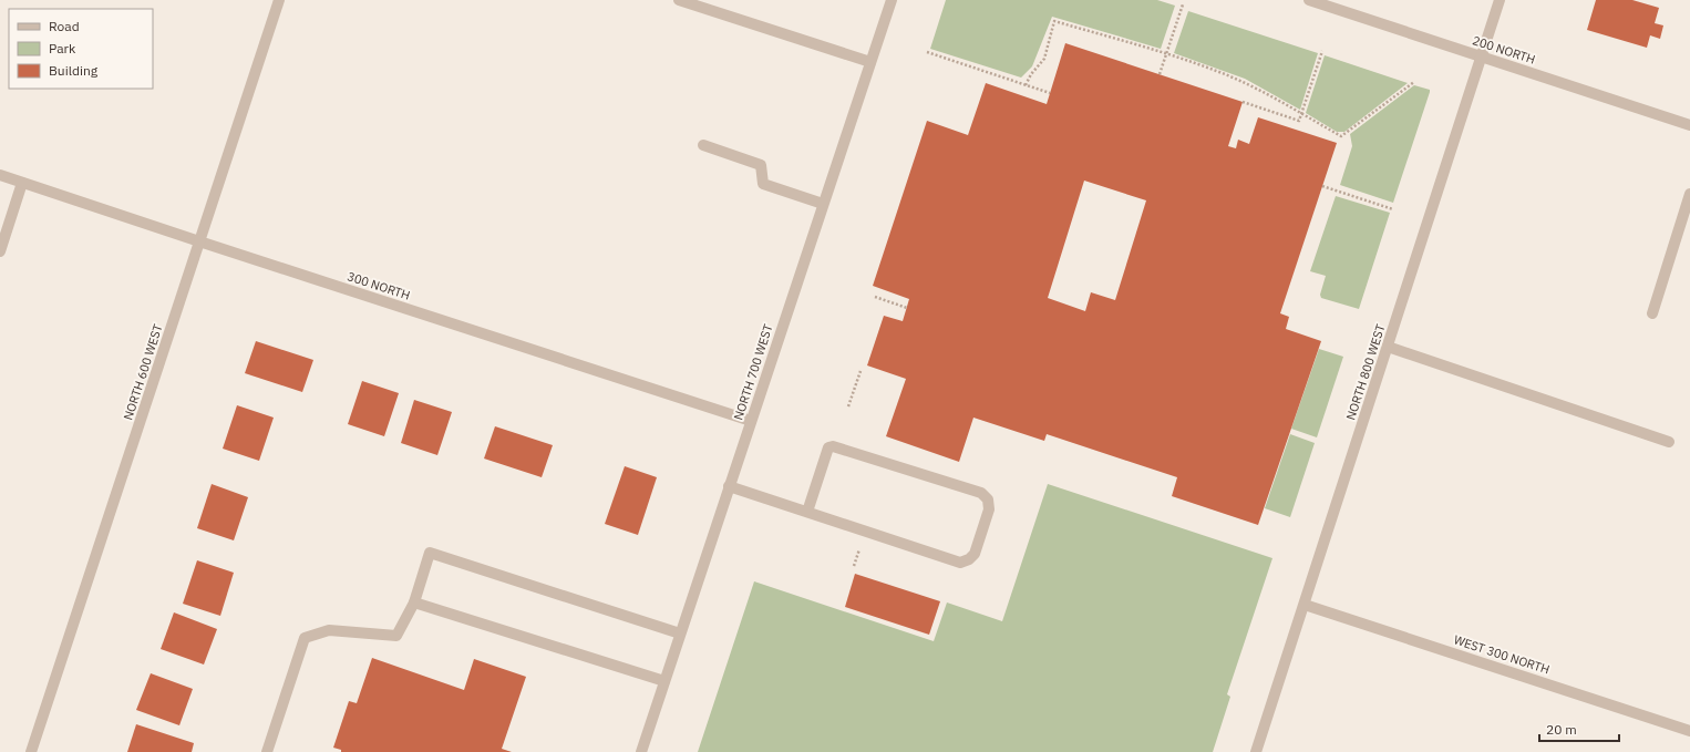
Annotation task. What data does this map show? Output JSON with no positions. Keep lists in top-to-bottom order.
{
  "streets": {
    "street": [
      "200 NORTH",
      "300 NORTH",
      "NORTH 600 WEST",
      "NORTH 700 WEST",
      "NORTH 800 WEST",
      "WEST 300 NORTH"
    ]
  },
  "crossings": [
    ["200 NORTH", "NORTH 800 WEST"],
    ["300 NORTH", "NORTH 600 WEST"],
    ["300 NORTH", "NORTH 700 WEST"],
    ["NORTH 800 WEST", "WEST 300 NORTH"]
  ],
  "legend": ["Road", "Park", "Building"],
  "scale_bar": "20 m"
}
